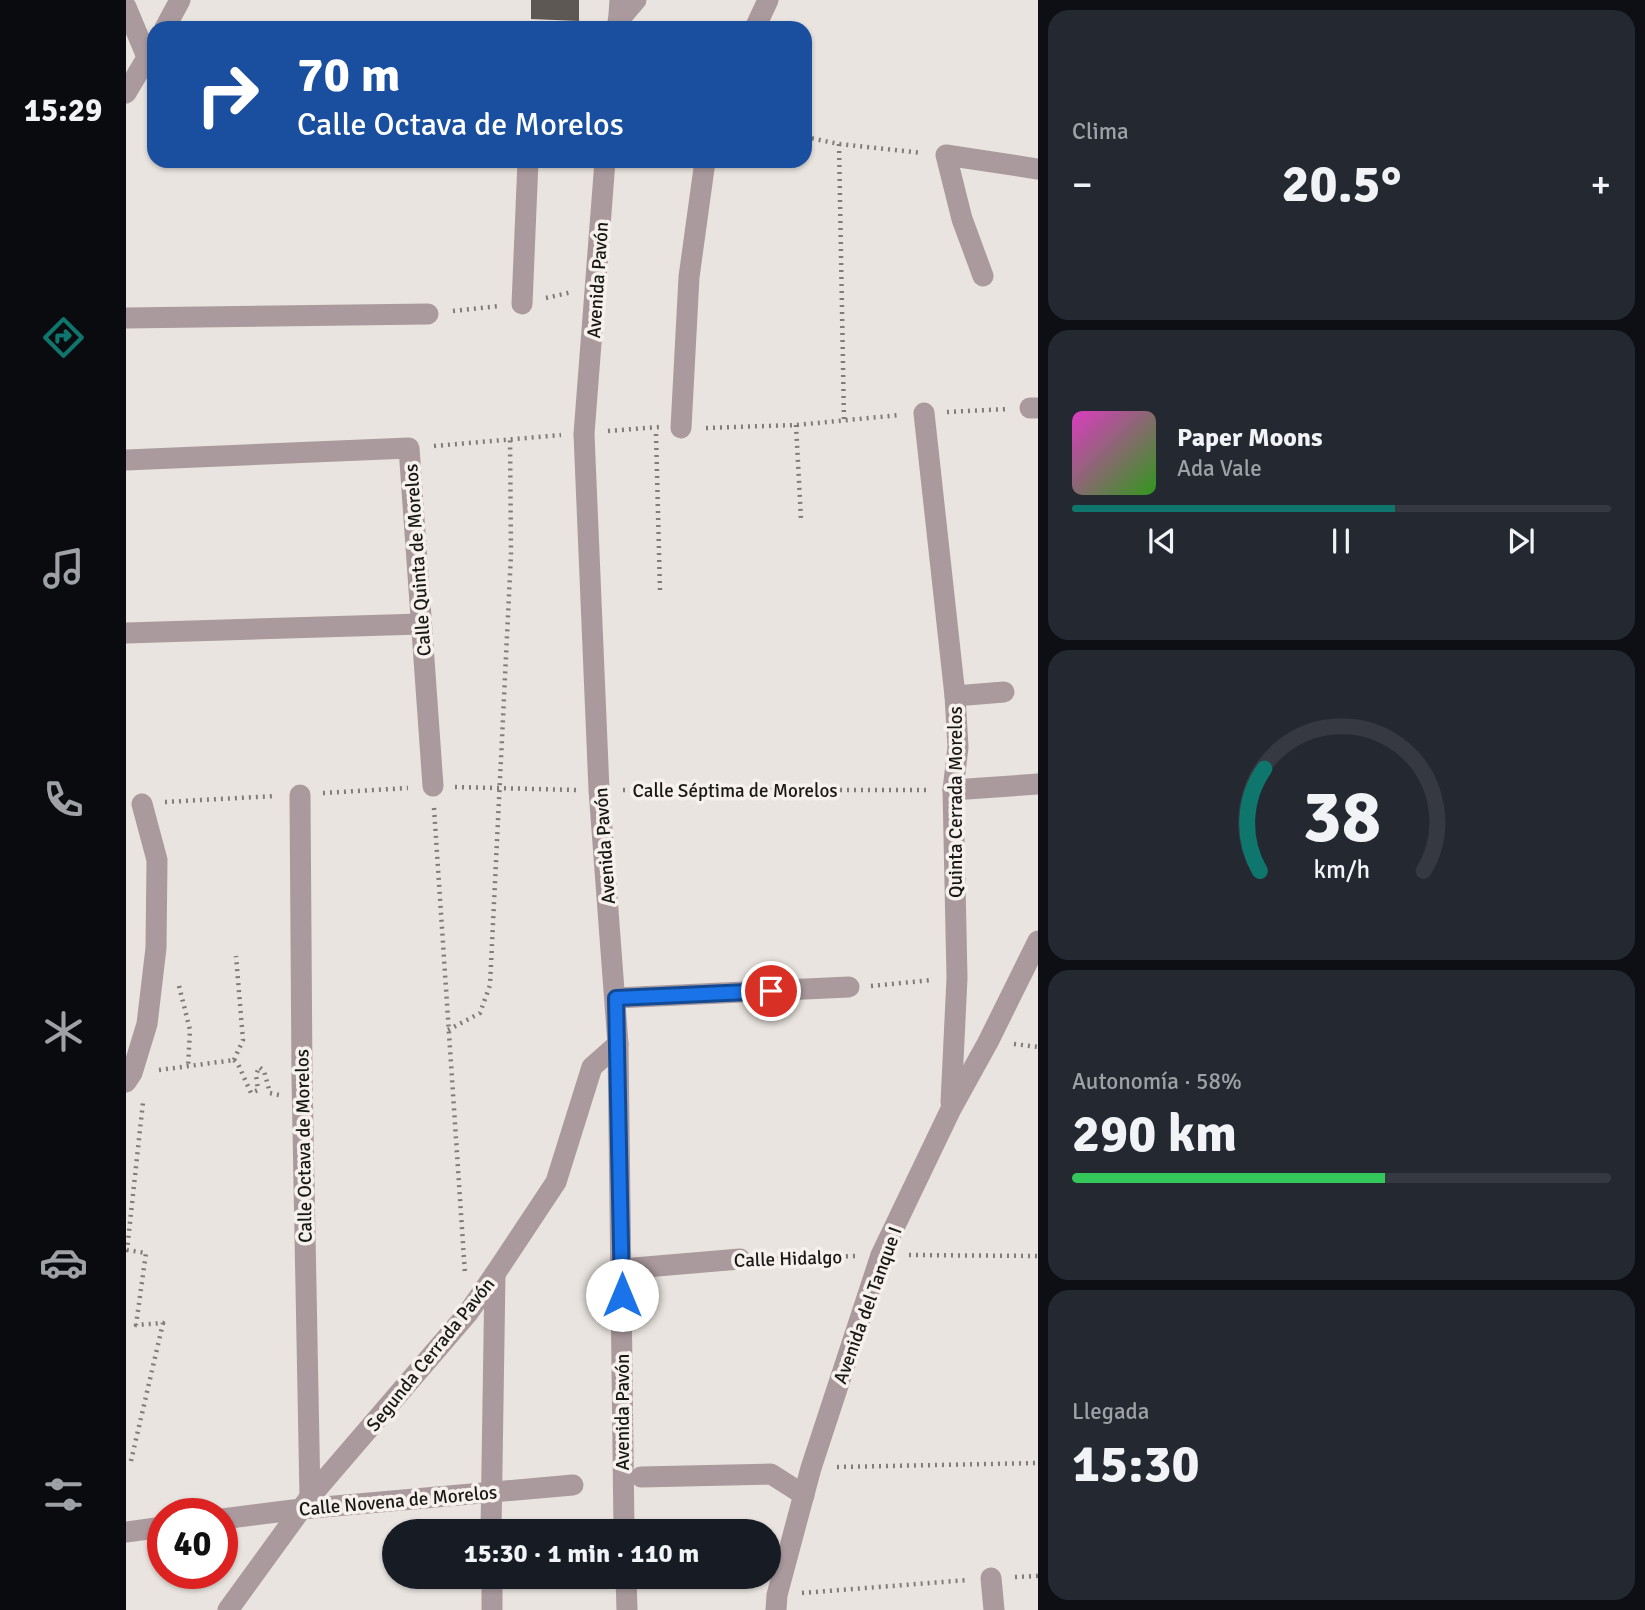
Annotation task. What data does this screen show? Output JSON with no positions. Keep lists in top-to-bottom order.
{
  "streets": {
    "street": [
      "Avenida Pavón",
      "Calle Quinta de Morelos",
      "Quinta Cerrada Morelos",
      "Calle Octava de Morelos",
      "Calle Hidalgo",
      "Avenida del Tanque I",
      "Segunda Cerrada Pavón",
      "Calle Novena de Morelos"
    ],
    "path": ["Calle Séptima de Morelos"]
  },
  "crossings": [
    ["Avenida Pavón", "Calle Séptima de Morelos"],
    ["Avenida Pavón", "Calle Hidalgo"],
    ["Avenida Pavón", "Segunda Cerrada Pavón"],
    ["Calle Quinta de Morelos", "Calle Séptima de Morelos"],
    ["Calle Séptima de Morelos", "Quinta Cerrada Morelos"],
    ["Quinta Cerrada Morelos", "Avenida del Tanque I"],
    ["Calle Octava de Morelos", "Segunda Cerrada Pavón"],
    ["Calle Octava de Morelos", "Calle Novena de Morelos"],
    ["Calle Hidalgo", "Avenida del Tanque I"],
    ["Segunda Cerrada Pavón", "Calle Novena de Morelos"]
  ],
  "page": {
    "tabs": "15:29",
    "tile": [
      "Clima",
      ["Autonomía · 58%", "290 km"],
      ["Llegada", "15:30"]
    ],
    "turn": ["70 m", "Calle Octava de Morelos"],
    "heat": ["−", "20.5°", "+"],
    "song": ["Paper Moons", "Ada Vale"],
    "limit": "40",
    "trip": "15:30 · 1 min · 110 m",
    "gauge": ["38", "km/h"]
  }
}
